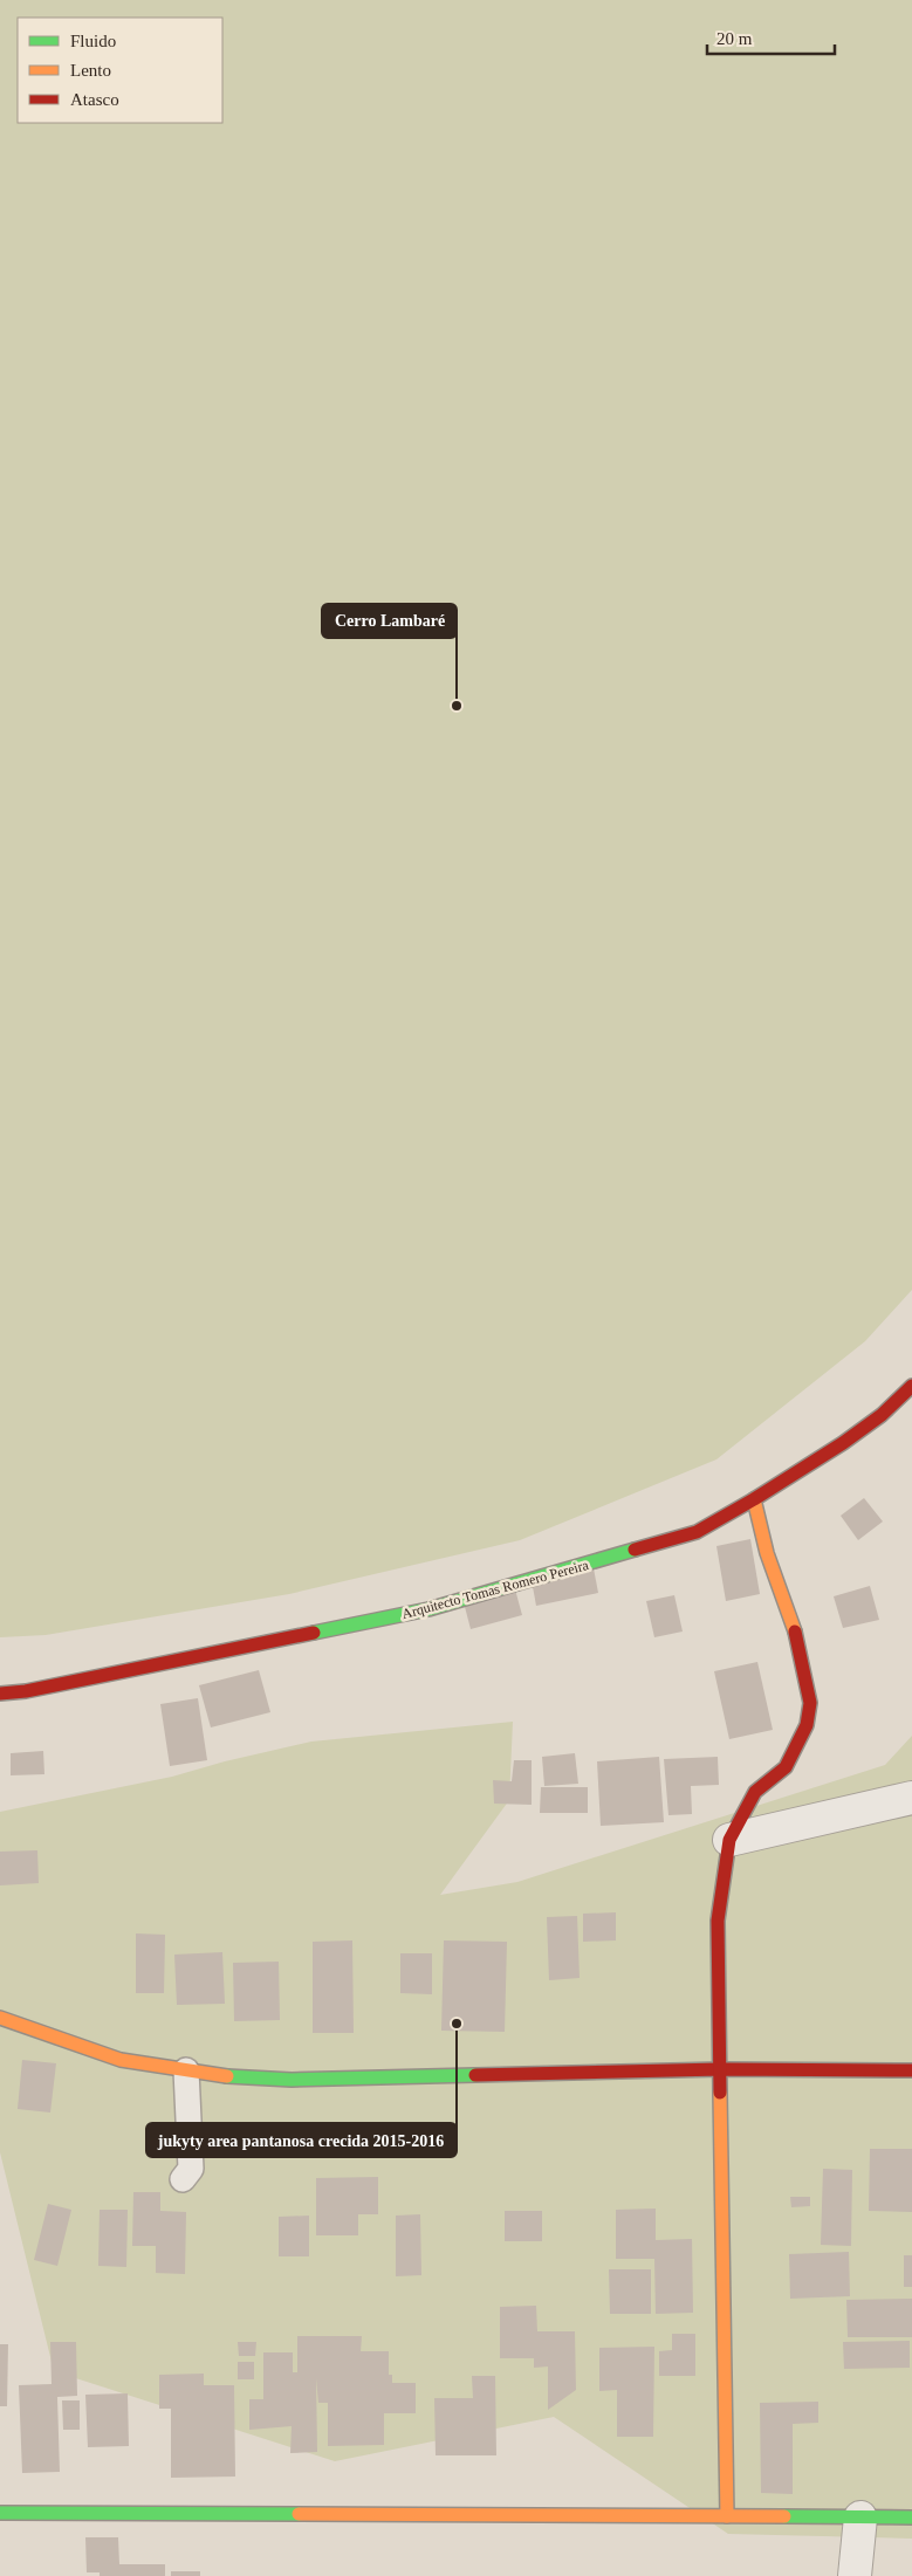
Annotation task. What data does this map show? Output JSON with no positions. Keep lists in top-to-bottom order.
{
  "streets": {
    "street": ["Arquitecto Tomas Romero Pereira"]
  },
  "places": ["Cerro Lambaré", "jukyty area pantanosa crecida 2015-2016"],
  "legend": ["Fluido", "Lento", "Atasco"],
  "scale_bar": "20 m"
}
